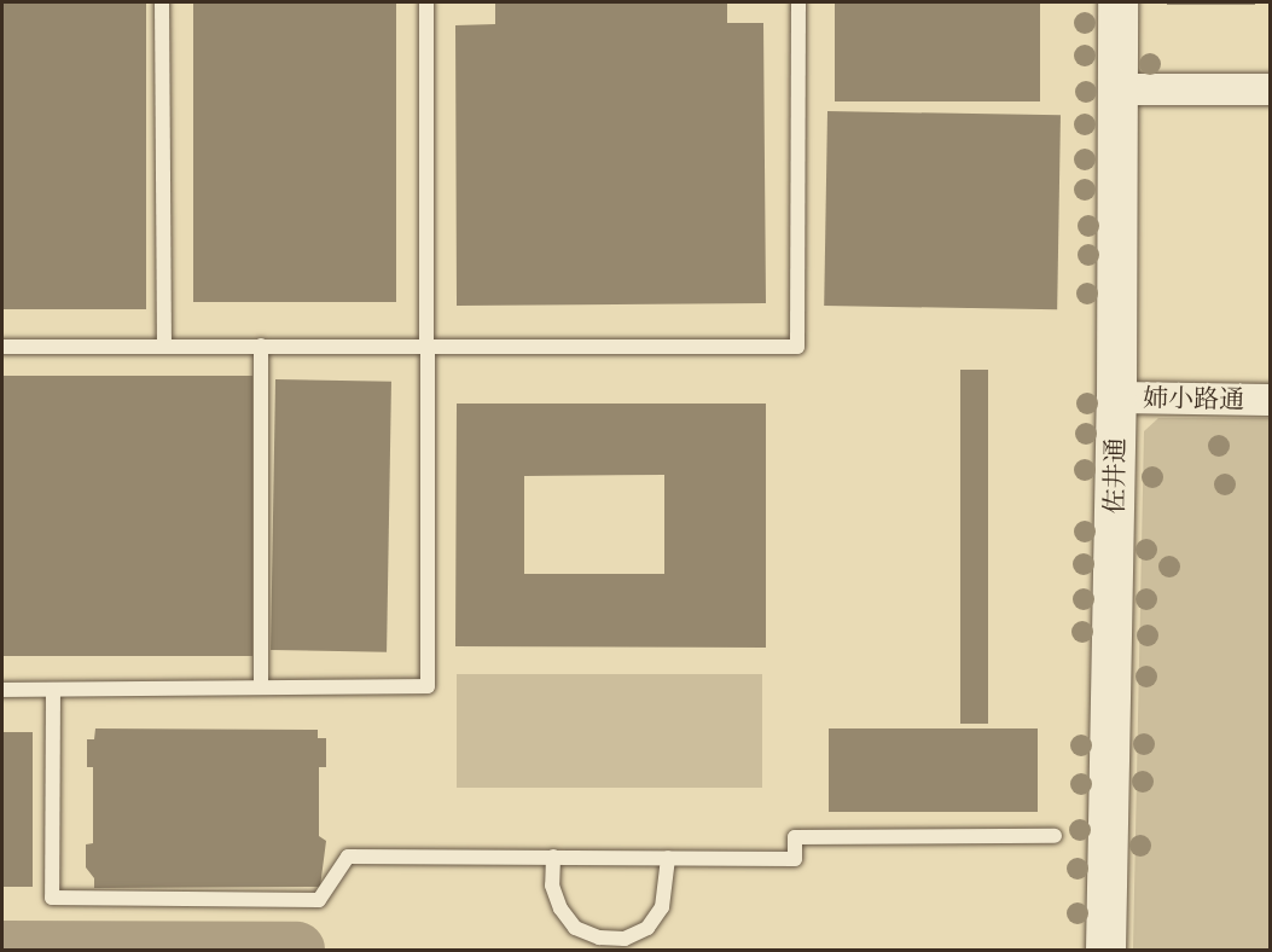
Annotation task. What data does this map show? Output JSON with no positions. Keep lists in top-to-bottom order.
{
  "streets": {
    "street": ["姉小路通", "佐井通"]
  },
  "crossings": [
    ["姉小路通", "佐井通"]
  ]
}
